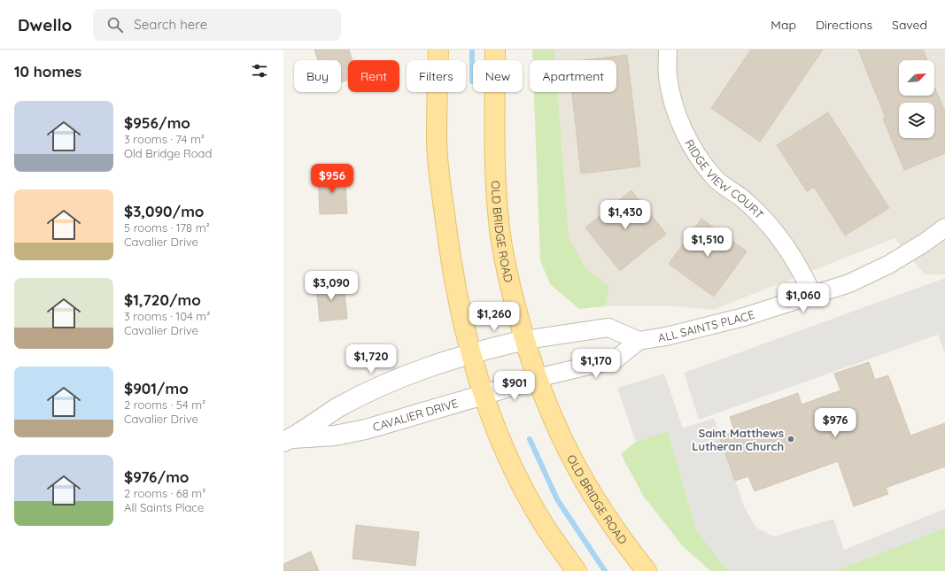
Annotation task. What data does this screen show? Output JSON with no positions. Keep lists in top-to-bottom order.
{
  "streets": {
    "main road": ["OLD BRIDGE ROAD"],
    "street": ["RIDGE VIEW COURT", "ALL SAINTS PLACE", "CAVALIER DRIVE"]
  },
  "crossings": [
    ["RIDGE VIEW COURT", "ALL SAINTS PLACE"],
    ["OLD BRIDGE ROAD", "ALL SAINTS PLACE"],
    ["OLD BRIDGE ROAD", "CAVALIER DRIVE"],
    ["ALL SAINTS PLACE", "CAVALIER DRIVE"]
  ],
  "places": ["Saint Matthews Lutheran Church"],
  "north": "top right",
  "page": {
    "header": "Dwello",
    "search": "Search here",
    "nav": ["Map", "Directions", "Saved"],
    "heading": "10 homes",
    "chip": [
      "Buy",
      "Rent",
      "Filters",
      "New",
      "Apartment"
    ],
    "list": [
      {
        "name": "$956/mo",
        "note": "3 rooms · 74 m² · Old Bridge Road"
      },
      {
        "name": "$3,090/mo",
        "note": "5 rooms · 178 m² · Cavalier Drive"
      },
      {
        "name": "$1,720/mo",
        "note": "3 rooms · 104 m² · Cavalier Drive"
      },
      {
        "name": "$901/mo",
        "note": "2 rooms · 54 m² · Cavalier Drive"
      },
      {
        "name": "$976/mo",
        "note": "2 rooms · 68 m² · All Saints Place"
      }
    ],
    "price": [
      "$956",
      "$1,430",
      "$1,510",
      "$3,090",
      "$1,060",
      "$1,260",
      "$1,720",
      "$1,170",
      "$901",
      "$976"
    ]
  }
}
